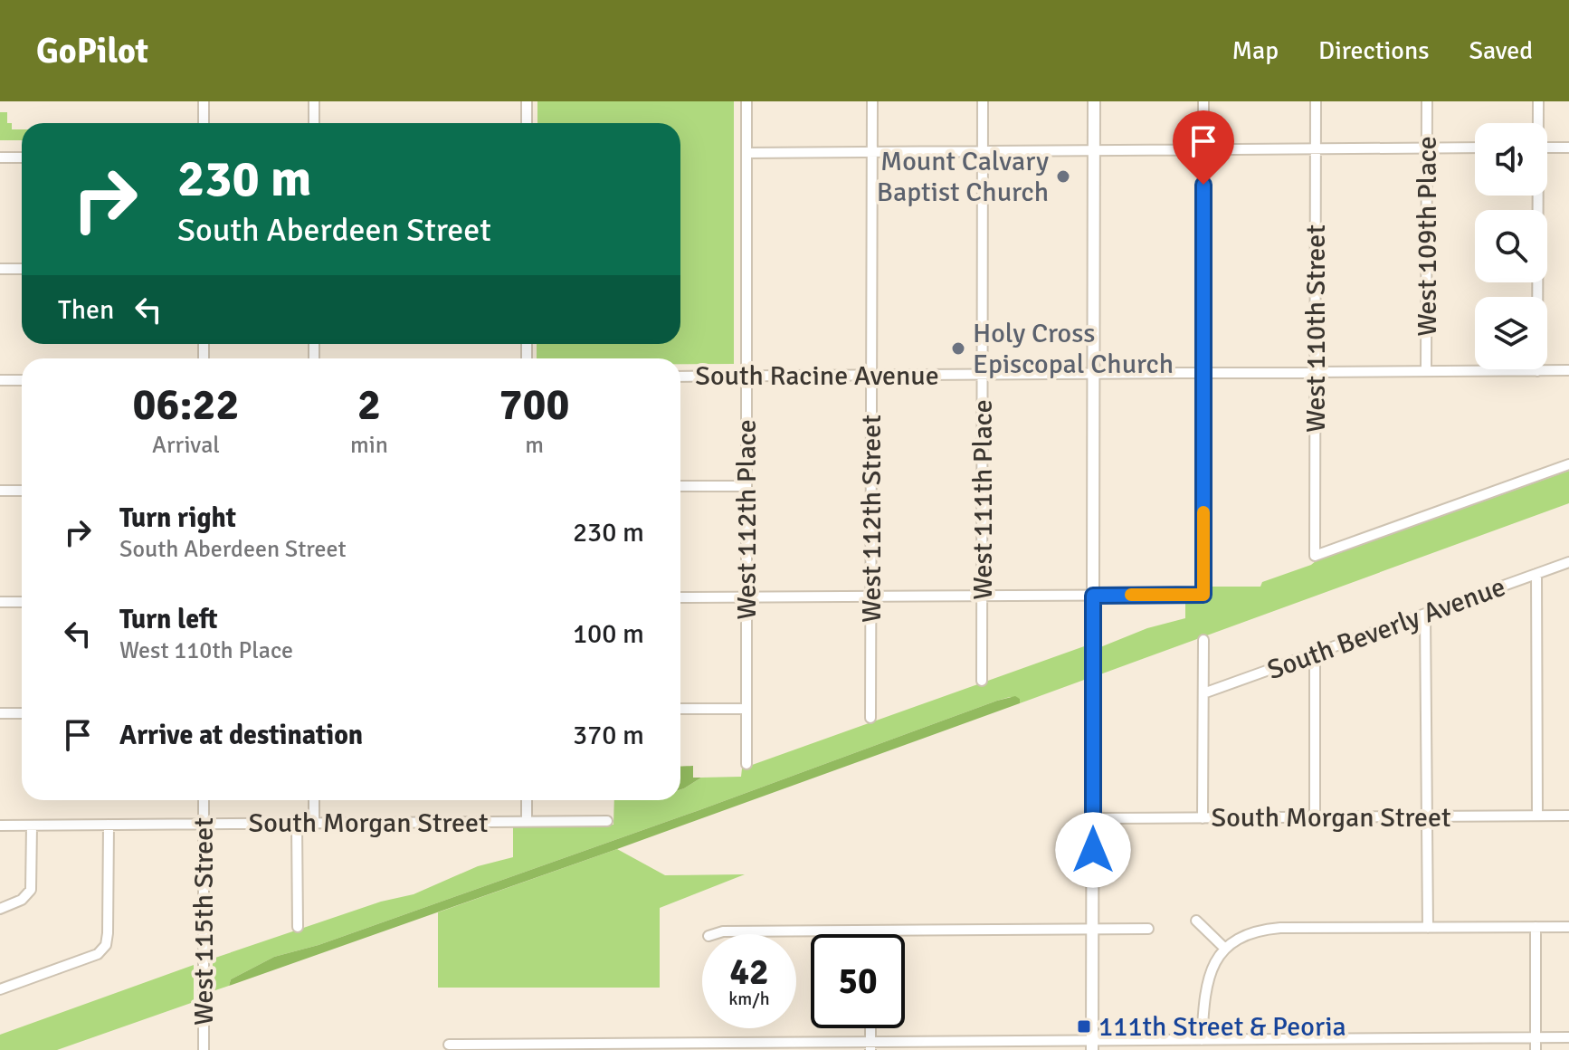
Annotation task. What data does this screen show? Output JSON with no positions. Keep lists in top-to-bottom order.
{
  "streets": {
    "street": [
      "West 109th Place",
      "West 110th Street",
      "South Racine Avenue",
      "West 111th Place",
      "West 112th Street",
      "West 112th Place",
      "South Beverly Avenue",
      "South Morgan Street",
      "West 115th Street"
    ]
  },
  "crossings": [
    ["West 109th Place", "South Racine Avenue"],
    ["West 110th Street", "South Racine Avenue"],
    ["South Racine Avenue", "West 111th Place"],
    ["South Racine Avenue", "West 112th Street"],
    ["South Racine Avenue", "West 112th Place"],
    ["South Morgan Street", "West 115th Street"]
  ],
  "places": {
    "other": ["Mount Calvary Baptist Church", "Holy Cross Episcopal Church"],
    "transit": ["111th Street & Peoria"]
  },
  "page": {
    "header": "GoPilot",
    "nav": ["Map", "Directions", "Saved"],
    "turn": ["230 m", "South Aberdeen Street"],
    "then": "Then",
    "eta": [
      "06:22",
      "Arrival",
      "2",
      "min",
      "700",
      "m"
    ],
    "list": [
      {
        "name": "Turn right",
        "note": "South Aberdeen Street",
        "value": "230 m"
      },
      {
        "name": "Turn left",
        "note": "West 110th Place",
        "value": "100 m"
      },
      {
        "name": "Arrive at destination",
        "value": "370 m"
      }
    ],
    "speed": "42 km/h",
    "limit": "50"
  }
}
